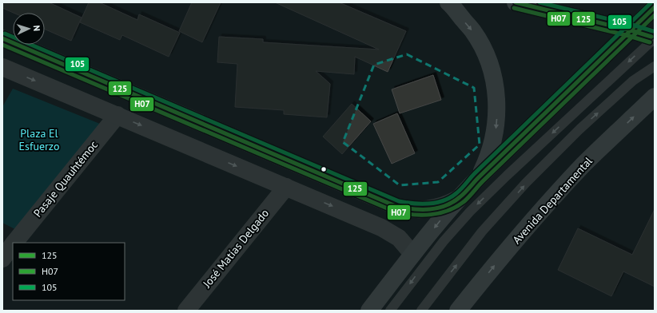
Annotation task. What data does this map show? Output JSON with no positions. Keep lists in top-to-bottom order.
{
  "streets": {
    "main road": ["Avenida Departamental"],
    "street": ["Pasaje Quauhtémoc", "José Matías Delgado"]
  },
  "parks": ["Plaza El Esfuerzo"],
  "lines": ["transit line 125", "transit line 105", "transit line H07"],
  "legend": ["125", "H07", "105"],
  "north": "right"
}
